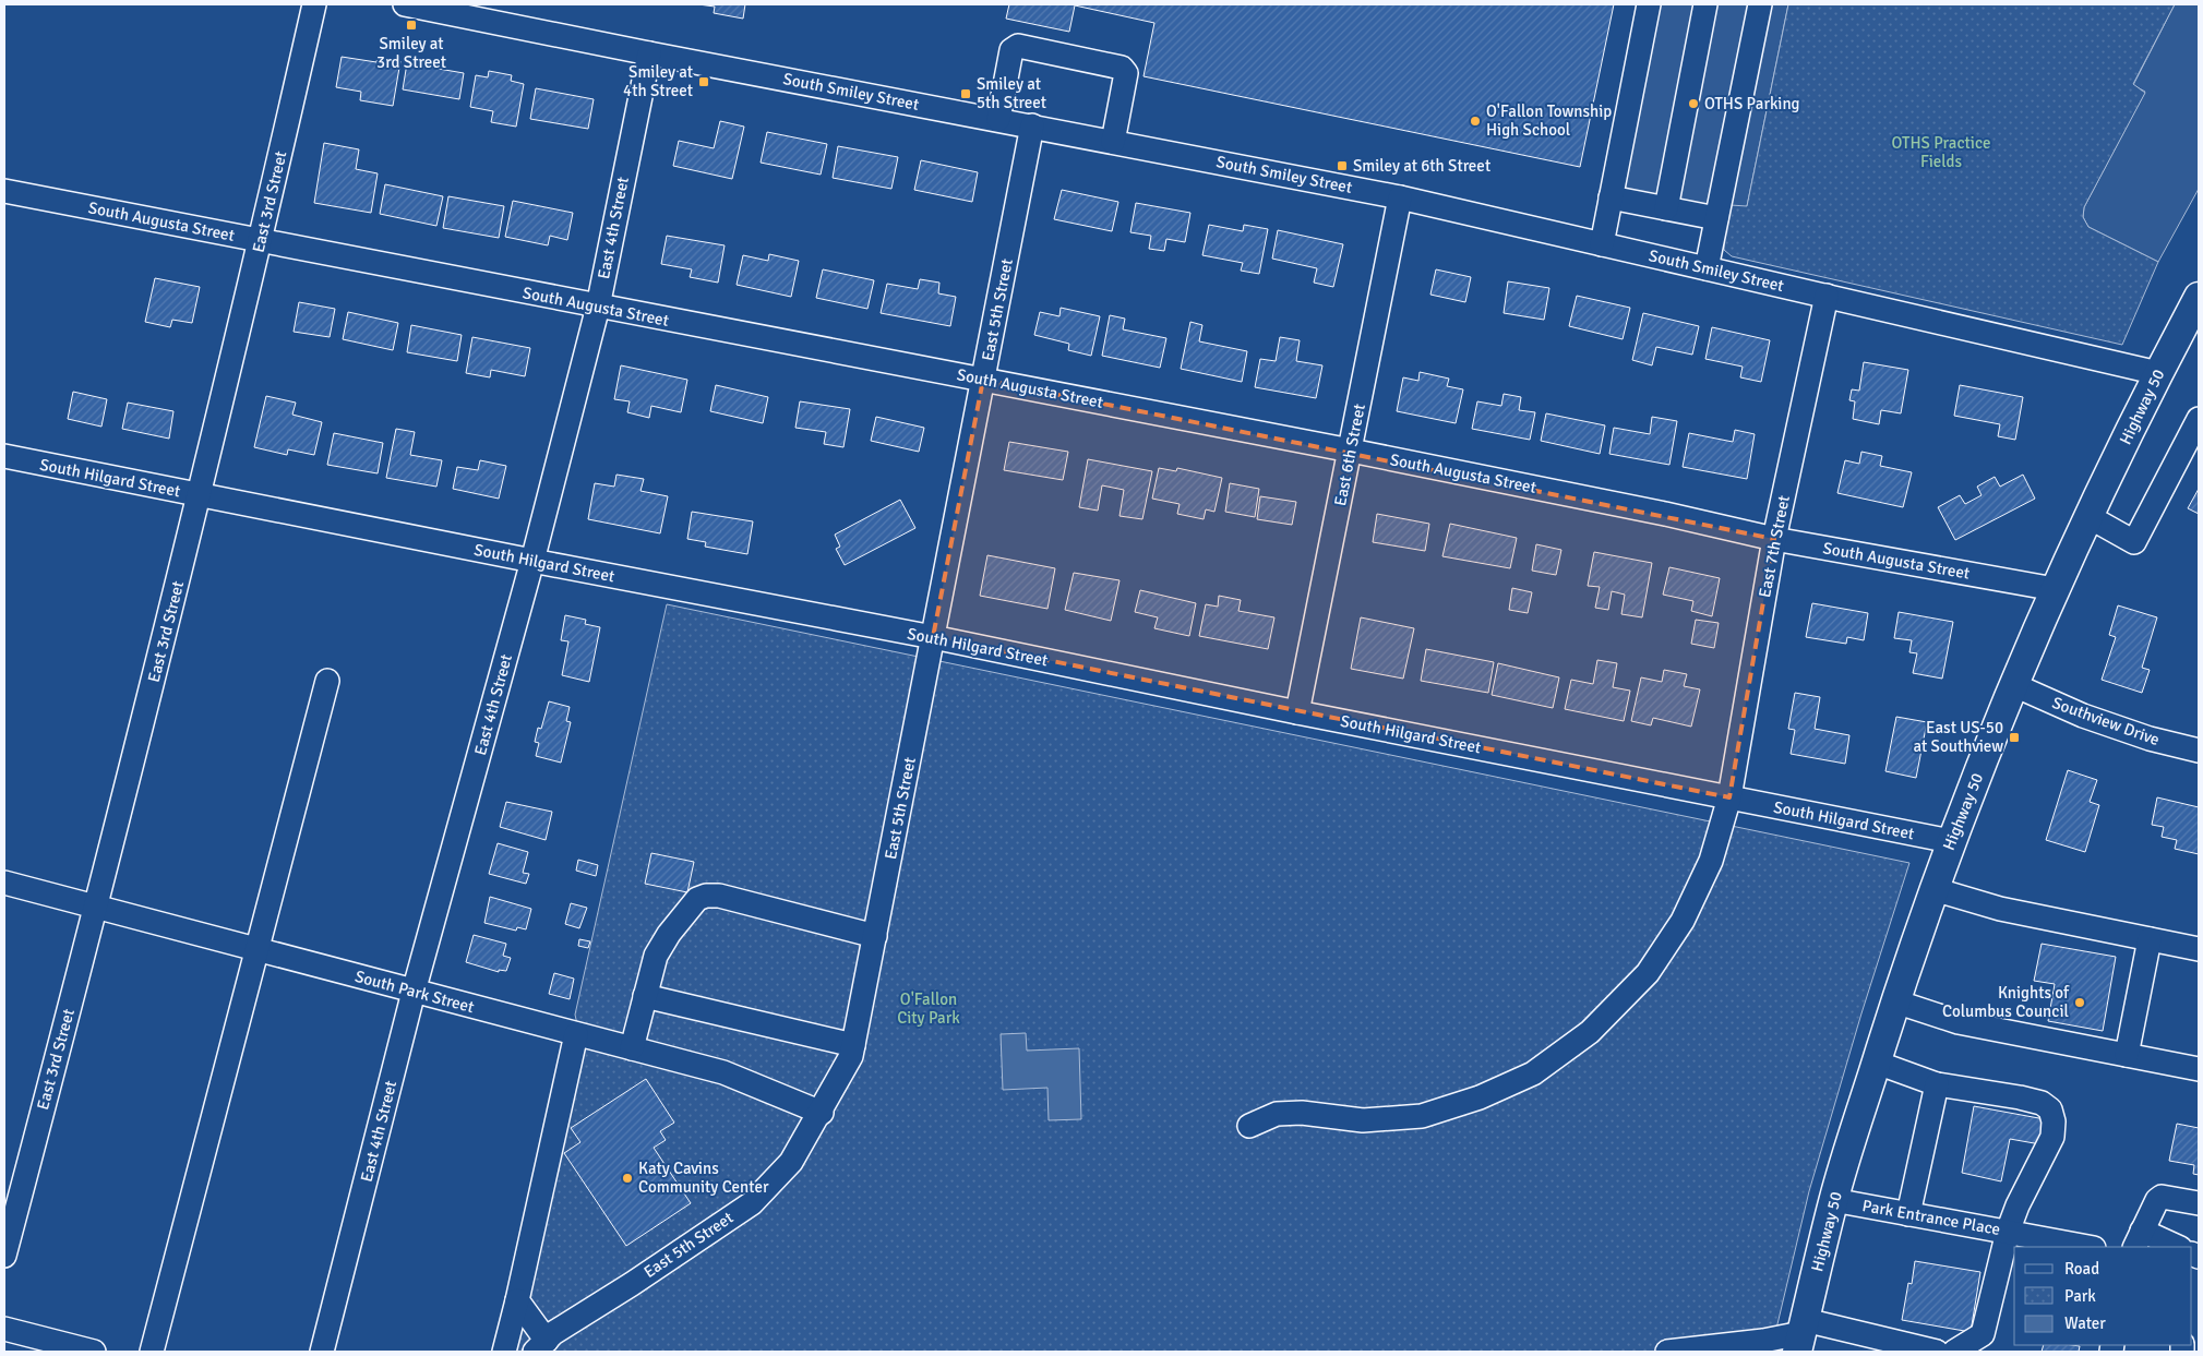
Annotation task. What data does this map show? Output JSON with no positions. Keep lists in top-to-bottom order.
{
  "streets": {
    "main road": ["Highway 50"],
    "street": [
      "South Smiley Street",
      "East 3rd Street",
      "South Augusta Street",
      "East 4th Street",
      "East 5th Street",
      "East 6th Street",
      "South Hilgard Street",
      "East 7th Street",
      "Southview Drive",
      "South Park Street",
      "Park Entrance Place"
    ]
  },
  "crossings": [
    ["South Smiley Street", "East 4th Street"],
    ["South Smiley Street", "East 5th Street"],
    ["South Smiley Street", "Highway 50"],
    ["South Smiley Street", "East 6th Street"],
    ["South Smiley Street", "East 7th Street"],
    ["East 3rd Street", "South Augusta Street"],
    ["East 3rd Street", "South Hilgard Street"],
    ["East 3rd Street", "South Park Street"],
    ["South Augusta Street", "East 4th Street"],
    ["South Augusta Street", "East 5th Street"],
    ["South Augusta Street", "Highway 50"],
    ["South Augusta Street", "East 6th Street"],
    ["South Augusta Street", "East 7th Street"],
    ["East 4th Street", "South Hilgard Street"],
    ["East 4th Street", "South Park Street"],
    ["East 5th Street", "South Hilgard Street"],
    ["East 5th Street", "South Park Street"],
    ["Highway 50", "South Hilgard Street"],
    ["Highway 50", "Southview Drive"],
    ["Highway 50", "Park Entrance Place"],
    ["East 6th Street", "South Hilgard Street"],
    ["South Hilgard Street", "East 7th Street"]
  ],
  "parks": ["OTHS Practice Fields", "O'Fallon City Park"],
  "places": {
    "transit": [
      "Smiley at 3rd Street",
      "Smiley at 4th Street",
      "Smiley at 5th Street",
      "Smiley at 6th Street",
      "East US-50 at Southview"
    ],
    "other": [
      "OTHS Parking",
      "O'Fallon Township High School",
      "Knights of Columbus Council",
      "Katy Cavins Community Center"
    ]
  },
  "legend": ["Road", "Park", "Water"]
}
